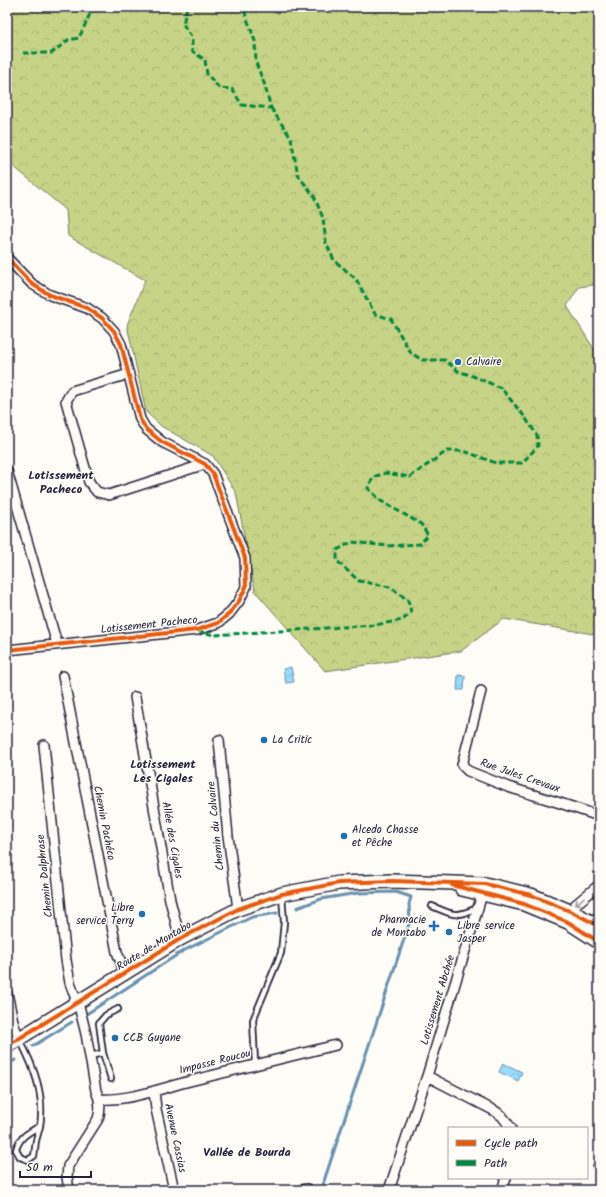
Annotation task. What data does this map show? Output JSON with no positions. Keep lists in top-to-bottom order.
{
  "streets": {
    "main road": ["Route de Montabo"],
    "street": [
      "Lotissement Pacheco",
      "Rue Jules Crevaux",
      "Chemin Pachéco",
      "Chemin du Calvaire",
      "Allée des Cigales",
      "Chemin Dalphrase",
      "Lotissement Abchée",
      "Impasse Roucou",
      "Avenue Cassias"
    ]
  },
  "crossings": [
    ["Chemin Pachéco", "Route de Montabo"],
    ["Chemin du Calvaire", "Route de Montabo"],
    ["Allée des Cigales", "Route de Montabo"],
    ["Chemin Dalphrase", "Route de Montabo"],
    ["Chemin Dalphrase", "Impasse Roucou"],
    ["Route de Montabo", "Lotissement Abchée"],
    ["Impasse Roucou", "Avenue Cassias"]
  ],
  "districts": ["Lotissement Pacheco", "Lotissement Les Cigales", "Vallée de Bourda"],
  "places": {
    "other": [
      "Calvaire",
      "La Critic",
      "Alcedo Chasse et Pêche",
      "Libre service Terry",
      "Libre service Jasper",
      "CCB Guyane"
    ],
    "health": ["Pharmacie de Montabo"]
  },
  "legend": ["Cycle path", "Path"],
  "scale_bar": "50 m"
}
